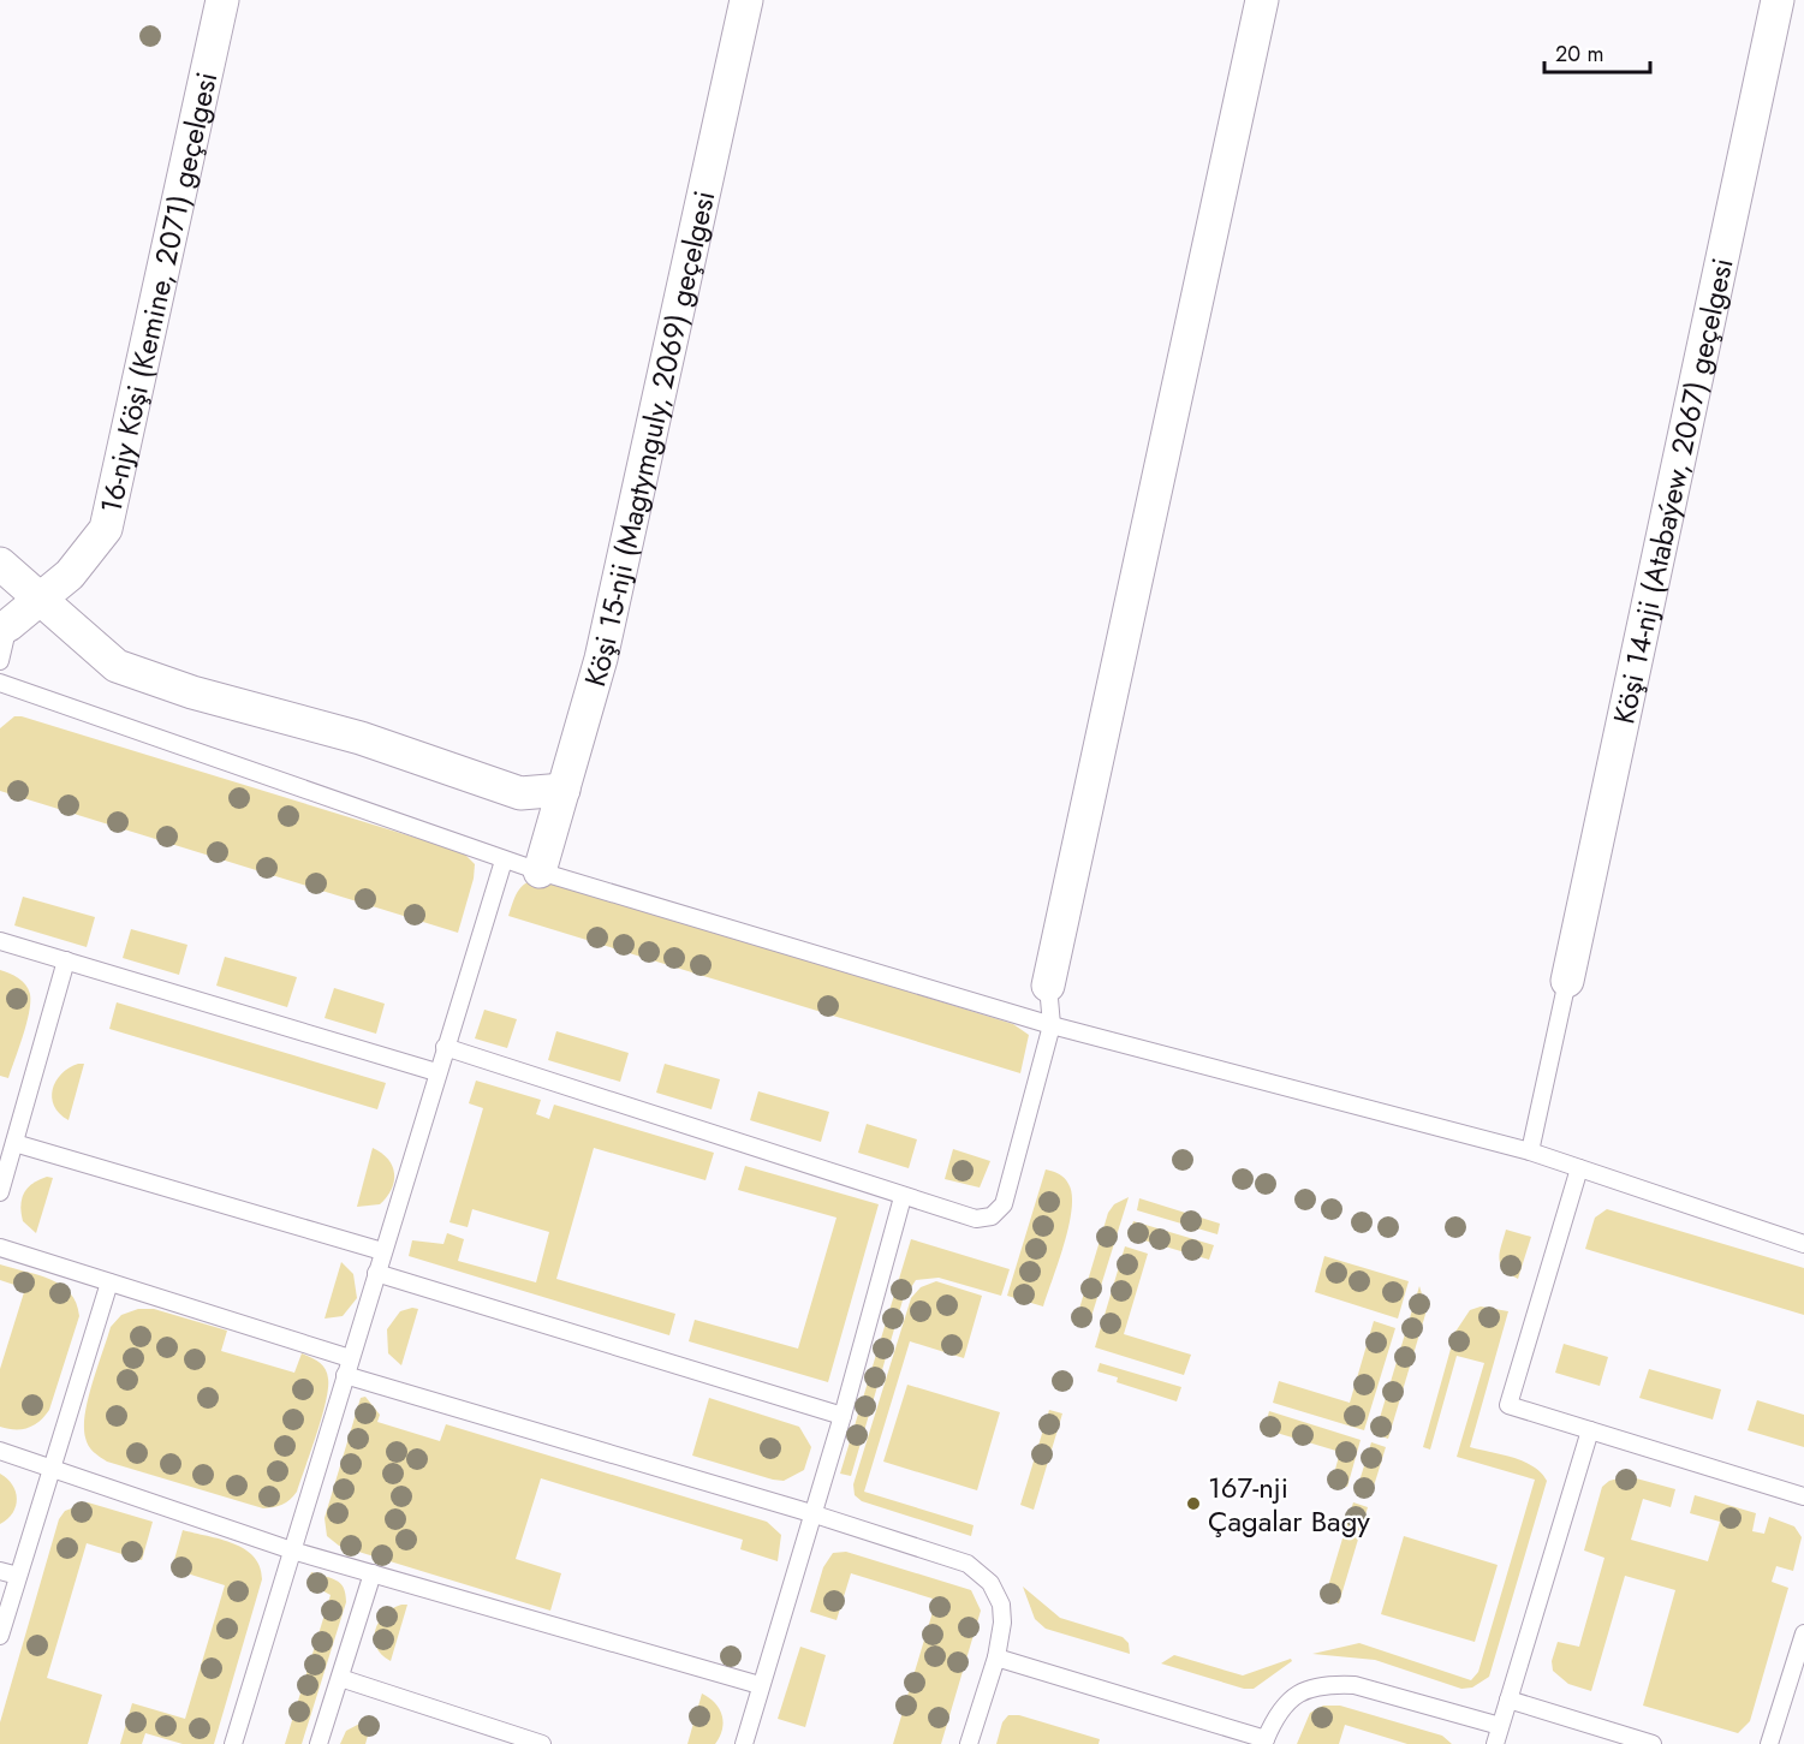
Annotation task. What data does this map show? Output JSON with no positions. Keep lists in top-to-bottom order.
{
  "streets": {
    "street": ["16-njy Köşi (Kemine, 2071) geçelgesi", "Köşi 15-nji (Magtymguly, 2069) geçelgesi", "Köşi 14-nji (Atabaýew, 2067) geçelgesi"]
  },
  "places": ["167-nji Çagalar Bagy"],
  "scale_bar": "20 m"
}
